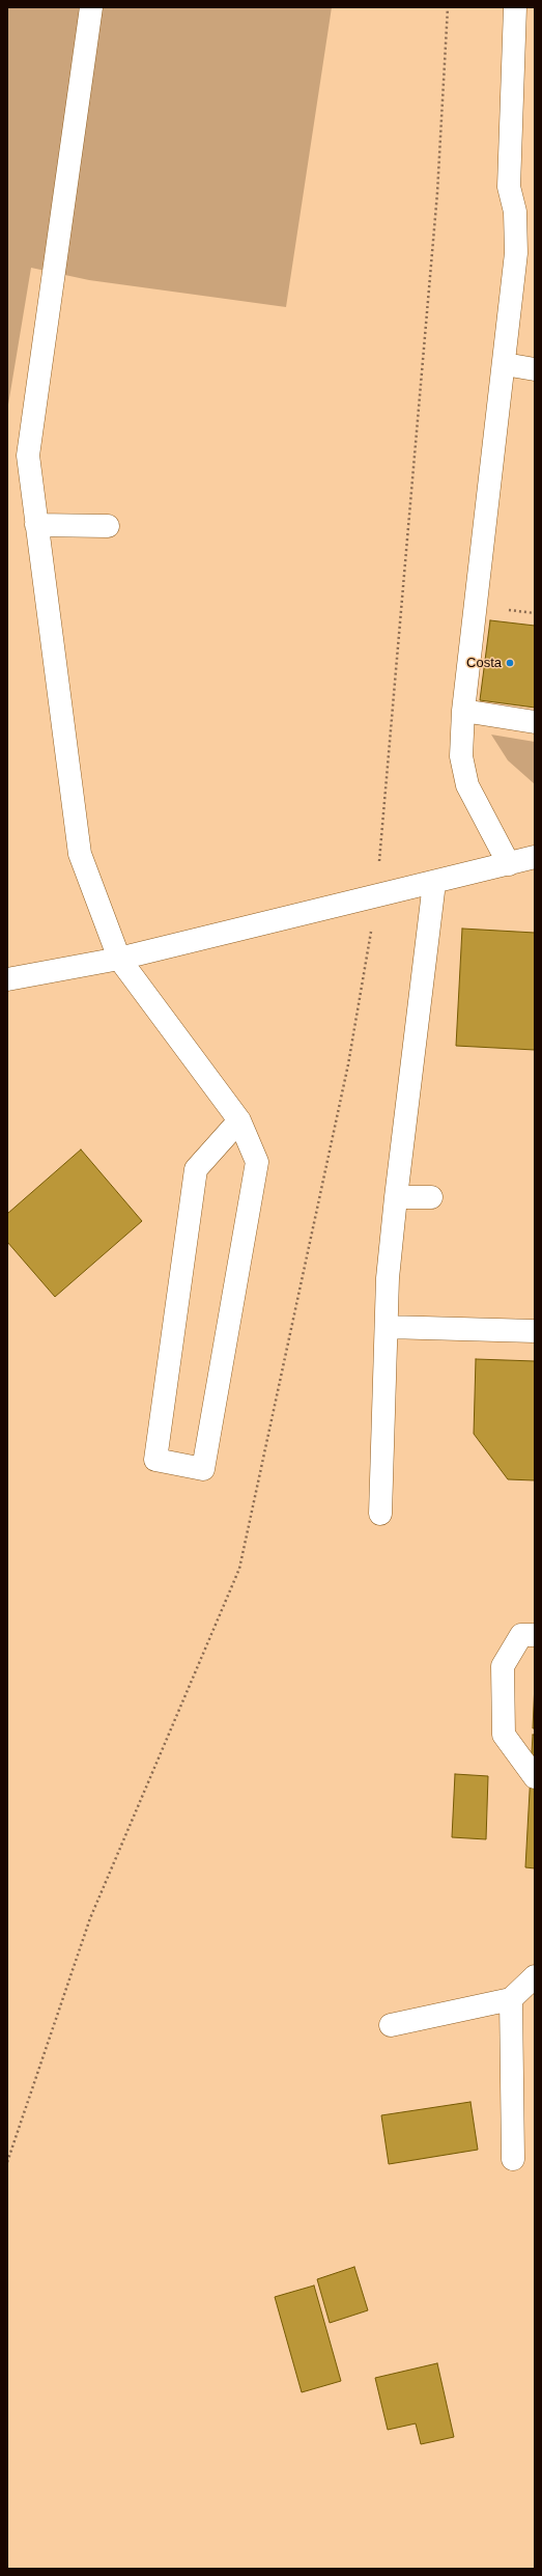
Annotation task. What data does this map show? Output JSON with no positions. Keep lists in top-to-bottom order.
{
  "places": ["Costa"]
}
